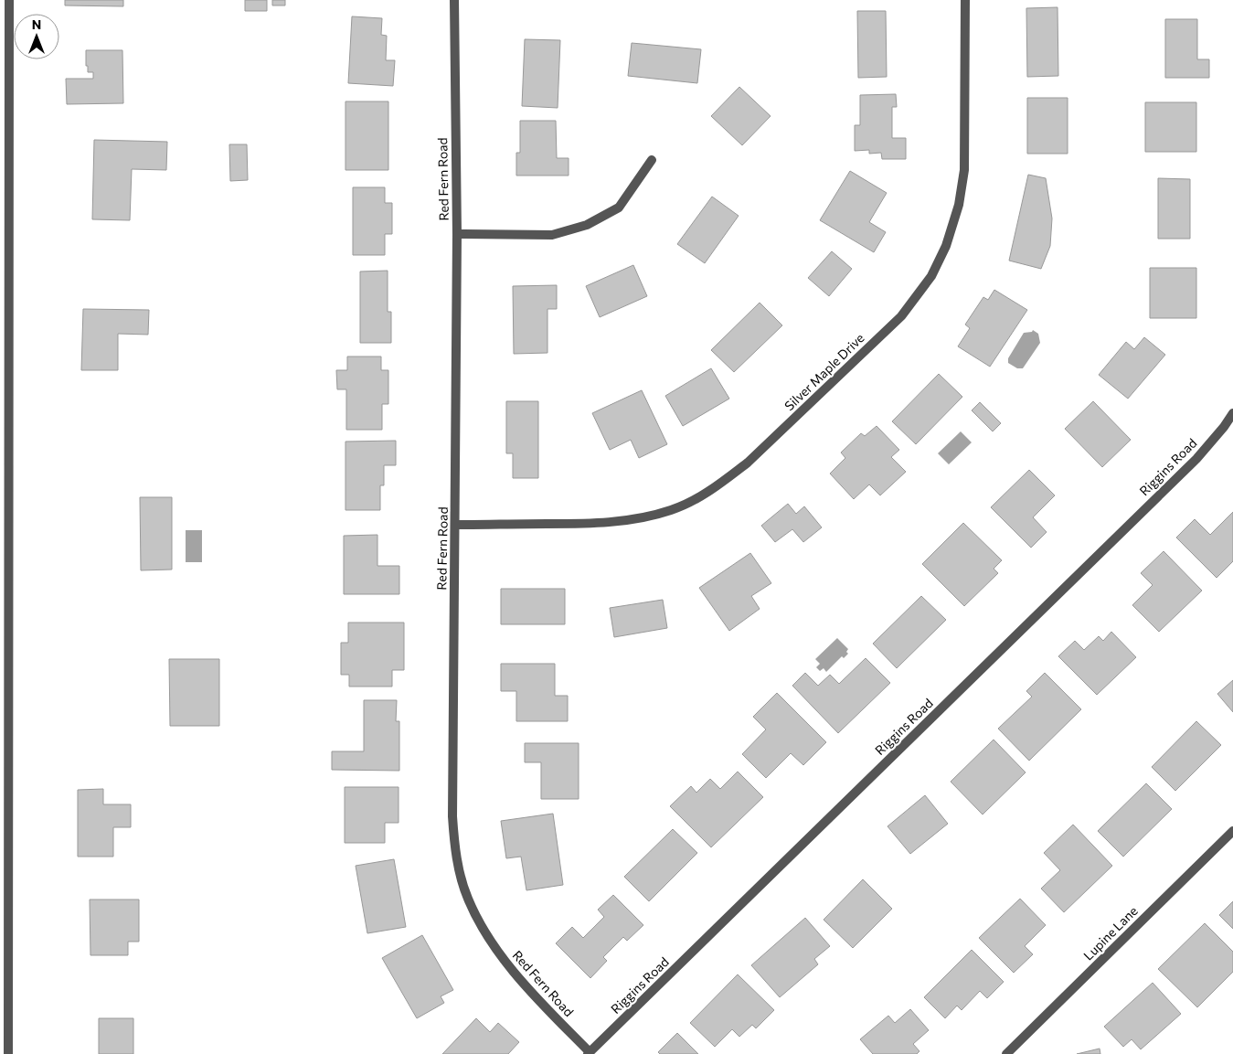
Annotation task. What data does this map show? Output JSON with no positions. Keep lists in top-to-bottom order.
{
  "streets": {
    "street": [
      "Red Fern Road",
      "Silver Maple Drive",
      "Riggins Road",
      "Lupine Lane"
    ]
  },
  "crossings": [
    ["Red Fern Road", "Silver Maple Drive"],
    ["Red Fern Road", "Riggins Road"]
  ],
  "north": "top"
}
